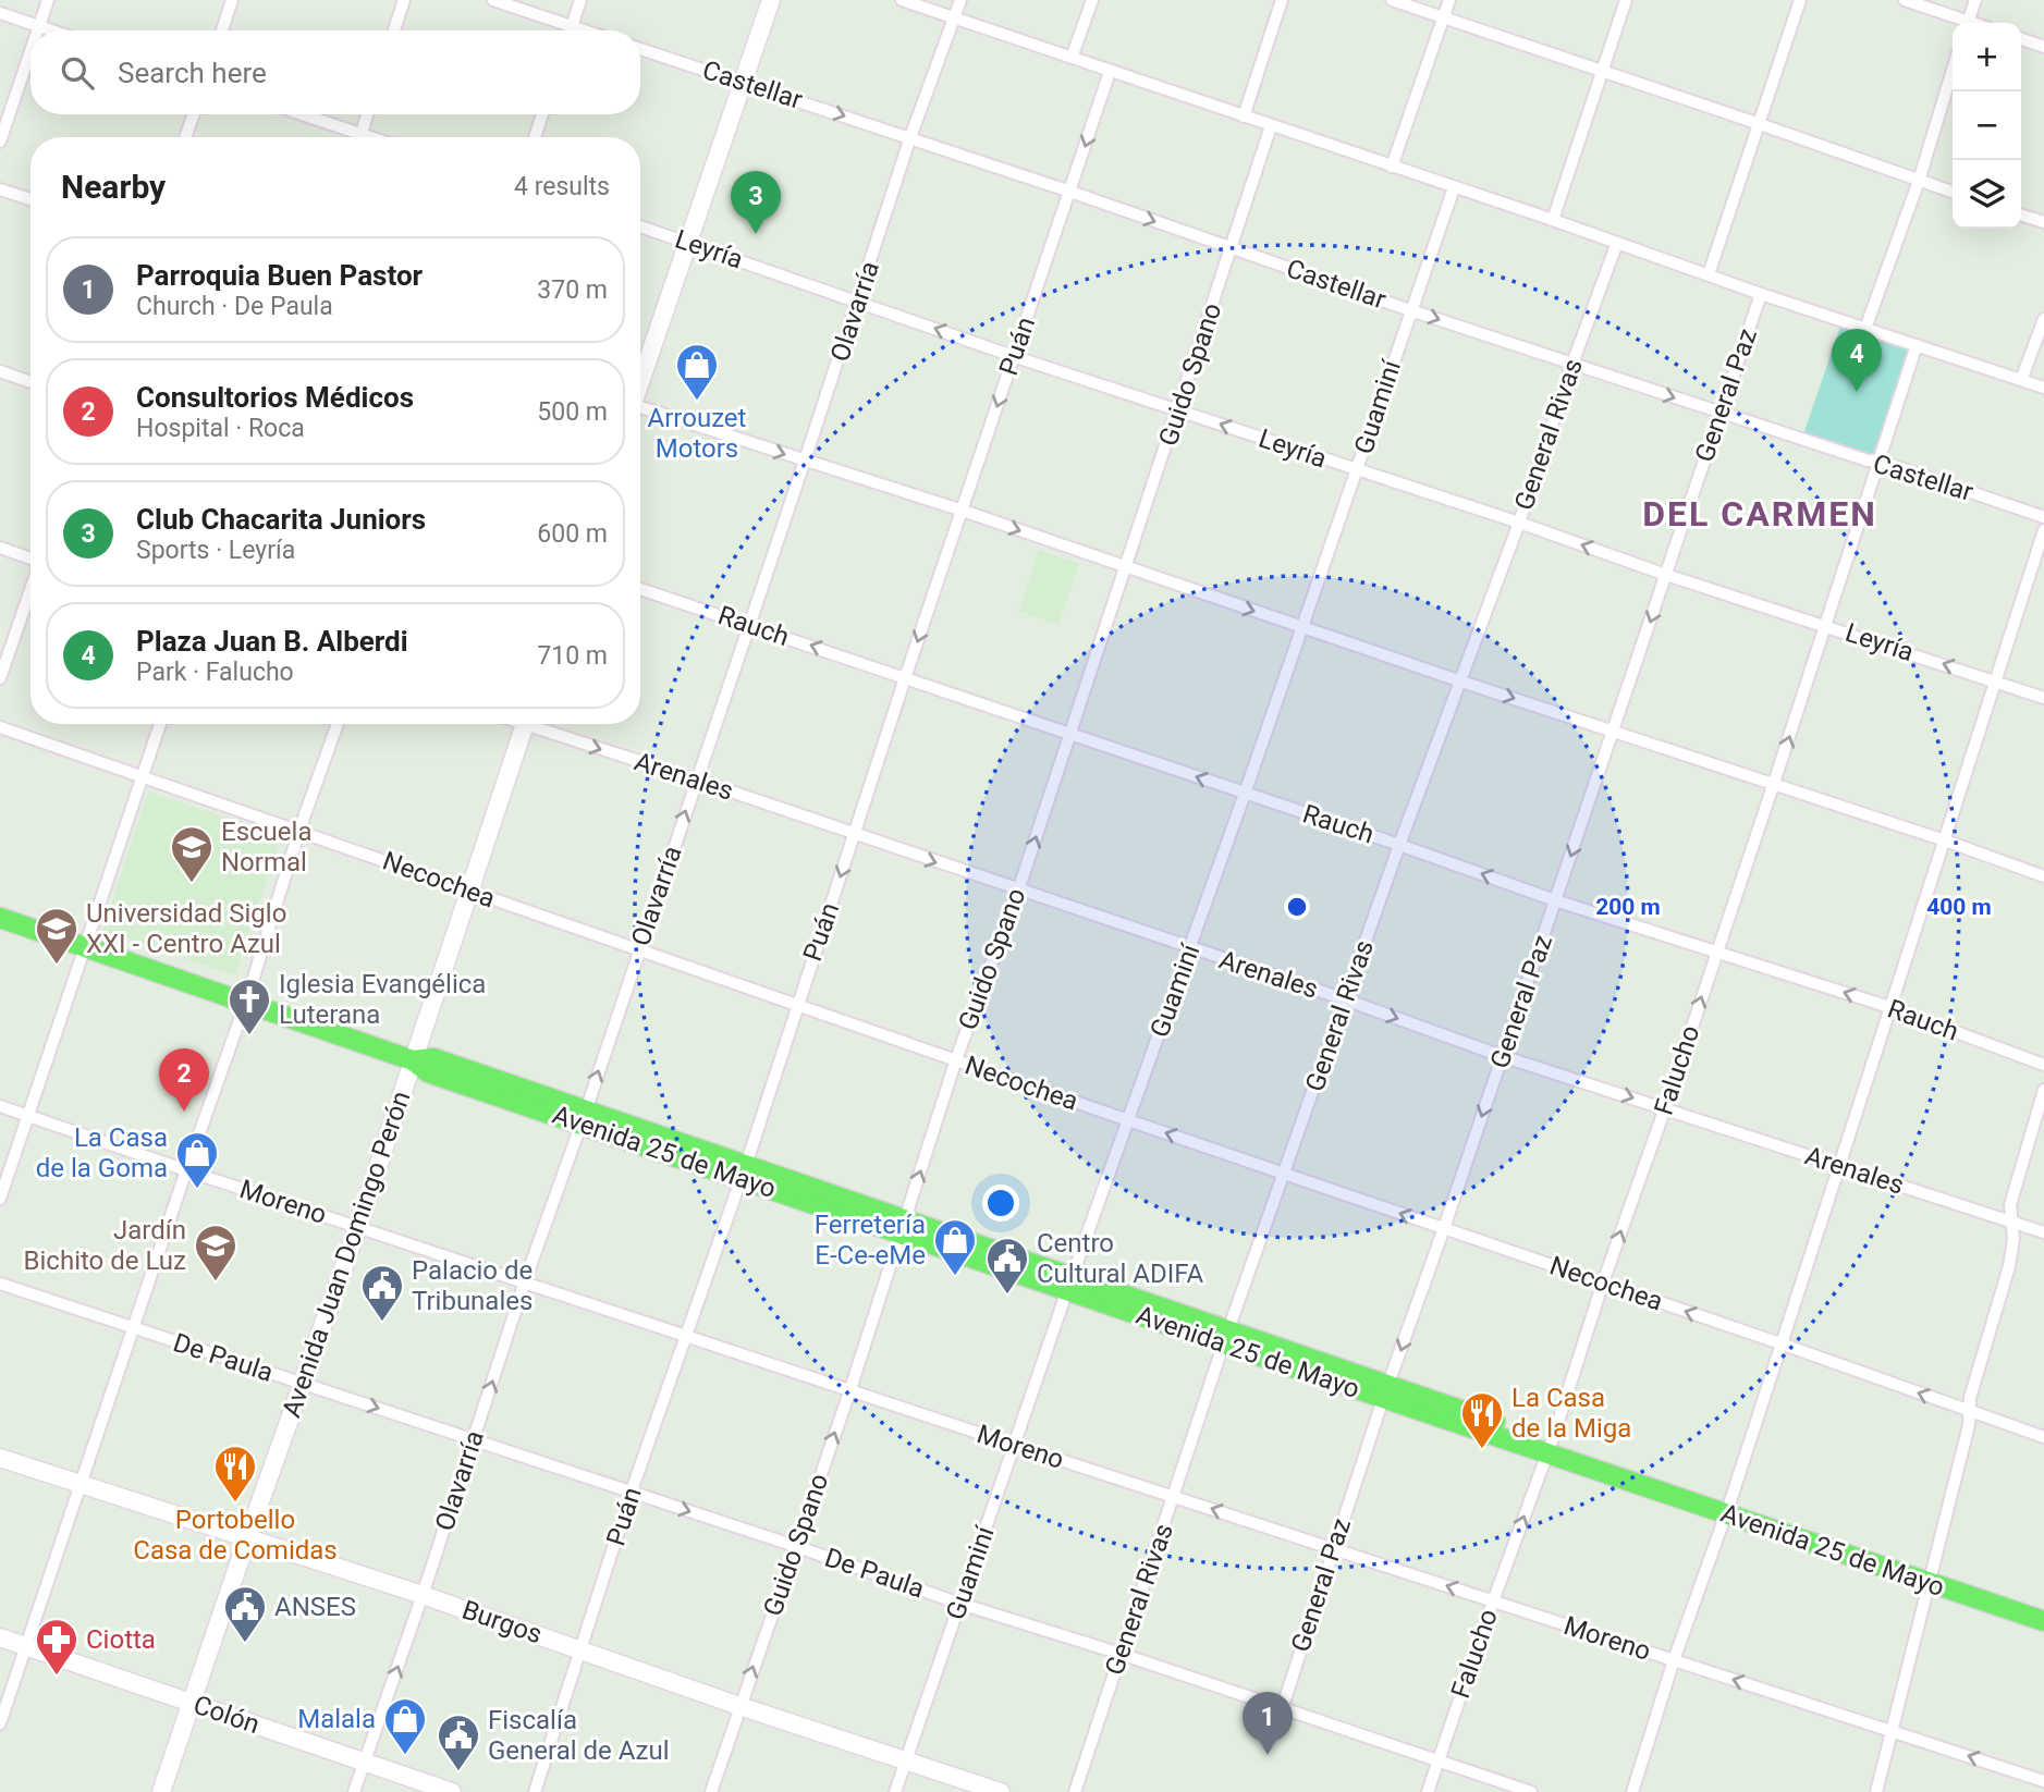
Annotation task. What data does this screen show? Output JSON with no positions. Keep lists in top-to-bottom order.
{
  "streets": {
    "main road": [
      "Avenida 25 de Mayo",
      "Avenida Juan Domingo Perón",
      "Burgos",
      "Colón"
    ],
    "street": [
      "Castellar",
      "Leyría",
      "Olavarría",
      "Puán",
      "Guido Spano",
      "General Paz",
      "Guaminí",
      "General Rivas",
      "Rauch",
      "Arenales",
      "Necochea",
      "Falucho",
      "Moreno",
      "De Paula"
    ]
  },
  "crossings": [
    ["Castellar", "Olavarría"],
    ["Castellar", "Puán"],
    ["Castellar", "Guido Spano"],
    ["Castellar", "General Paz"],
    ["Castellar", "Guaminí"],
    ["Castellar", "General Rivas"],
    ["Castellar", "Falucho"],
    ["Leyría", "Olavarría"],
    ["Leyría", "Puán"],
    ["Leyría", "Guido Spano"],
    ["Leyría", "General Paz"],
    ["Leyría", "Guaminí"],
    ["Leyría", "General Rivas"],
    ["Leyría", "Falucho"],
    ["Olavarría", "Rauch"],
    ["Olavarría", "Arenales"],
    ["Olavarría", "Necochea"],
    ["Olavarría", "Avenida 25 de Mayo"],
    ["Olavarría", "Moreno"],
    ["Olavarría", "De Paula"],
    ["Olavarría", "Burgos"],
    ["Olavarría", "Colón"],
    ["Puán", "Rauch"],
    ["Puán", "Arenales"],
    ["Puán", "Necochea"],
    ["Puán", "Avenida 25 de Mayo"],
    ["Puán", "Moreno"],
    ["Puán", "De Paula"],
    ["Puán", "Burgos"],
    ["Guido Spano", "Rauch"],
    ["Guido Spano", "Arenales"],
    ["Guido Spano", "Necochea"],
    ["Guido Spano", "Avenida 25 de Mayo"],
    ["Guido Spano", "Moreno"],
    ["Guido Spano", "De Paula"],
    ["Guido Spano", "Burgos"],
    ["General Paz", "Rauch"],
    ["General Paz", "Arenales"],
    ["General Paz", "Necochea"],
    ["General Paz", "Avenida 25 de Mayo"],
    ["General Paz", "Moreno"],
    ["General Paz", "De Paula"],
    ["Guaminí", "Rauch"],
    ["Guaminí", "Arenales"],
    ["Guaminí", "Necochea"],
    ["Guaminí", "Avenida 25 de Mayo"],
    ["Guaminí", "Moreno"],
    ["Guaminí", "De Paula"],
    ["Guaminí", "Burgos"],
    ["General Rivas", "Rauch"],
    ["General Rivas", "Arenales"],
    ["General Rivas", "Necochea"],
    ["General Rivas", "Avenida 25 de Mayo"],
    ["General Rivas", "Moreno"],
    ["General Rivas", "De Paula"],
    ["Rauch", "Falucho"],
    ["Arenales", "Falucho"],
    ["Necochea", "Falucho"],
    ["Necochea", "Avenida Juan Domingo Perón"],
    ["Falucho", "Avenida 25 de Mayo"],
    ["Falucho", "Moreno"],
    ["Falucho", "De Paula"],
    ["Avenida 25 de Mayo", "Avenida Juan Domingo Perón"],
    ["Moreno", "Avenida Juan Domingo Perón"],
    ["Avenida Juan Domingo Perón", "De Paula"],
    ["Avenida Juan Domingo Perón", "Burgos"],
    ["Avenida Juan Domingo Perón", "Colón"]
  ],
  "one_way": [
    "Castellar",
    "Leyría",
    "Olavarría",
    "Puán",
    "Guido Spano",
    "General Paz",
    "Rauch",
    "Arenales",
    "Falucho"
  ],
  "districts": ["DEL CARMEN"],
  "places": {
    "shop": [
      "Arrouzet Motors",
      "La Casa de la Goma",
      "Ferretería E-Ce-eMe",
      "Malala"
    ],
    "school or university": ["Escuela Normal", "Universidad Siglo XXI - Centro Azul", "Jardín Bichito de Luz"],
    "church": ["Iglesia Evangélica Luterana"],
    "public building": [
      "Centro Cultural ADIFA",
      "Palacio de Tribunales",
      "ANSES",
      "Fiscalía General de Azul"
    ],
    "restaurant": ["La Casa de la Miga", "Portobello Casa de Comidas"],
    "pharmacy": ["Ciotta"]
  },
  "page": {
    "map_buttons": ["+", "−"],
    "search": "Search here",
    "heading": ["Nearby", "4 results"],
    "pins": [
      "3",
      "4",
      "2",
      "1"
    ],
    "list": [
      {
        "mark": "1",
        "name": "Parroquia Buen Pastor",
        "note": "Church · De Paula",
        "value": "370 m"
      },
      {
        "mark": "2",
        "name": "Consultorios Médicos",
        "note": "Hospital · Roca",
        "value": "500 m"
      },
      {
        "mark": "3",
        "name": "Club Chacarita Juniors",
        "note": "Sports · Leyría",
        "value": "600 m"
      },
      {
        "mark": "4",
        "name": "Plaza Juan B. Alberdi",
        "note": "Park · Falucho",
        "value": "710 m"
      }
    ]
  },
  "rings": ["200 m", "400 m"]
}
